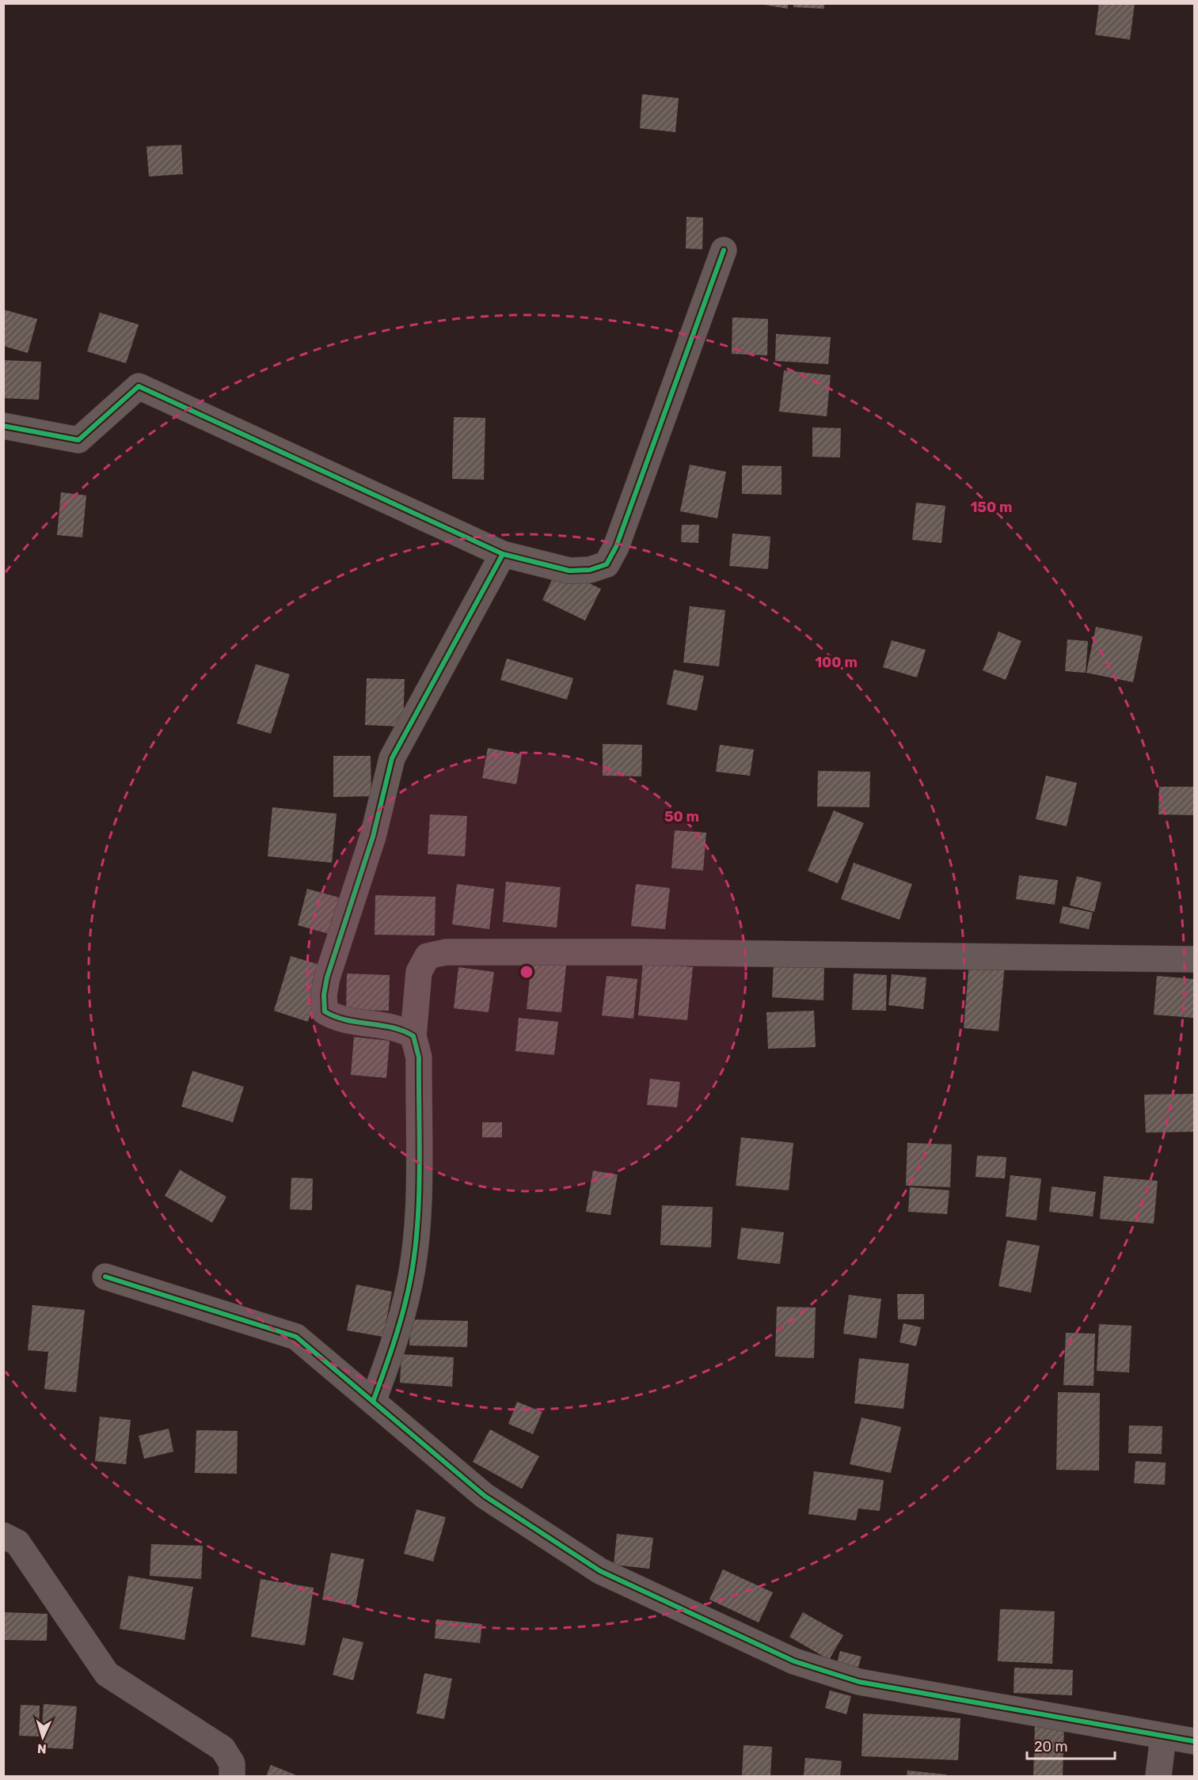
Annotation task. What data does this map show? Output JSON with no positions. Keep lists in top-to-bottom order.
{
  "scale_bar": "20 m",
  "north": "bottom",
  "rings": ["150 m", "100 m", "50 m"]
}
